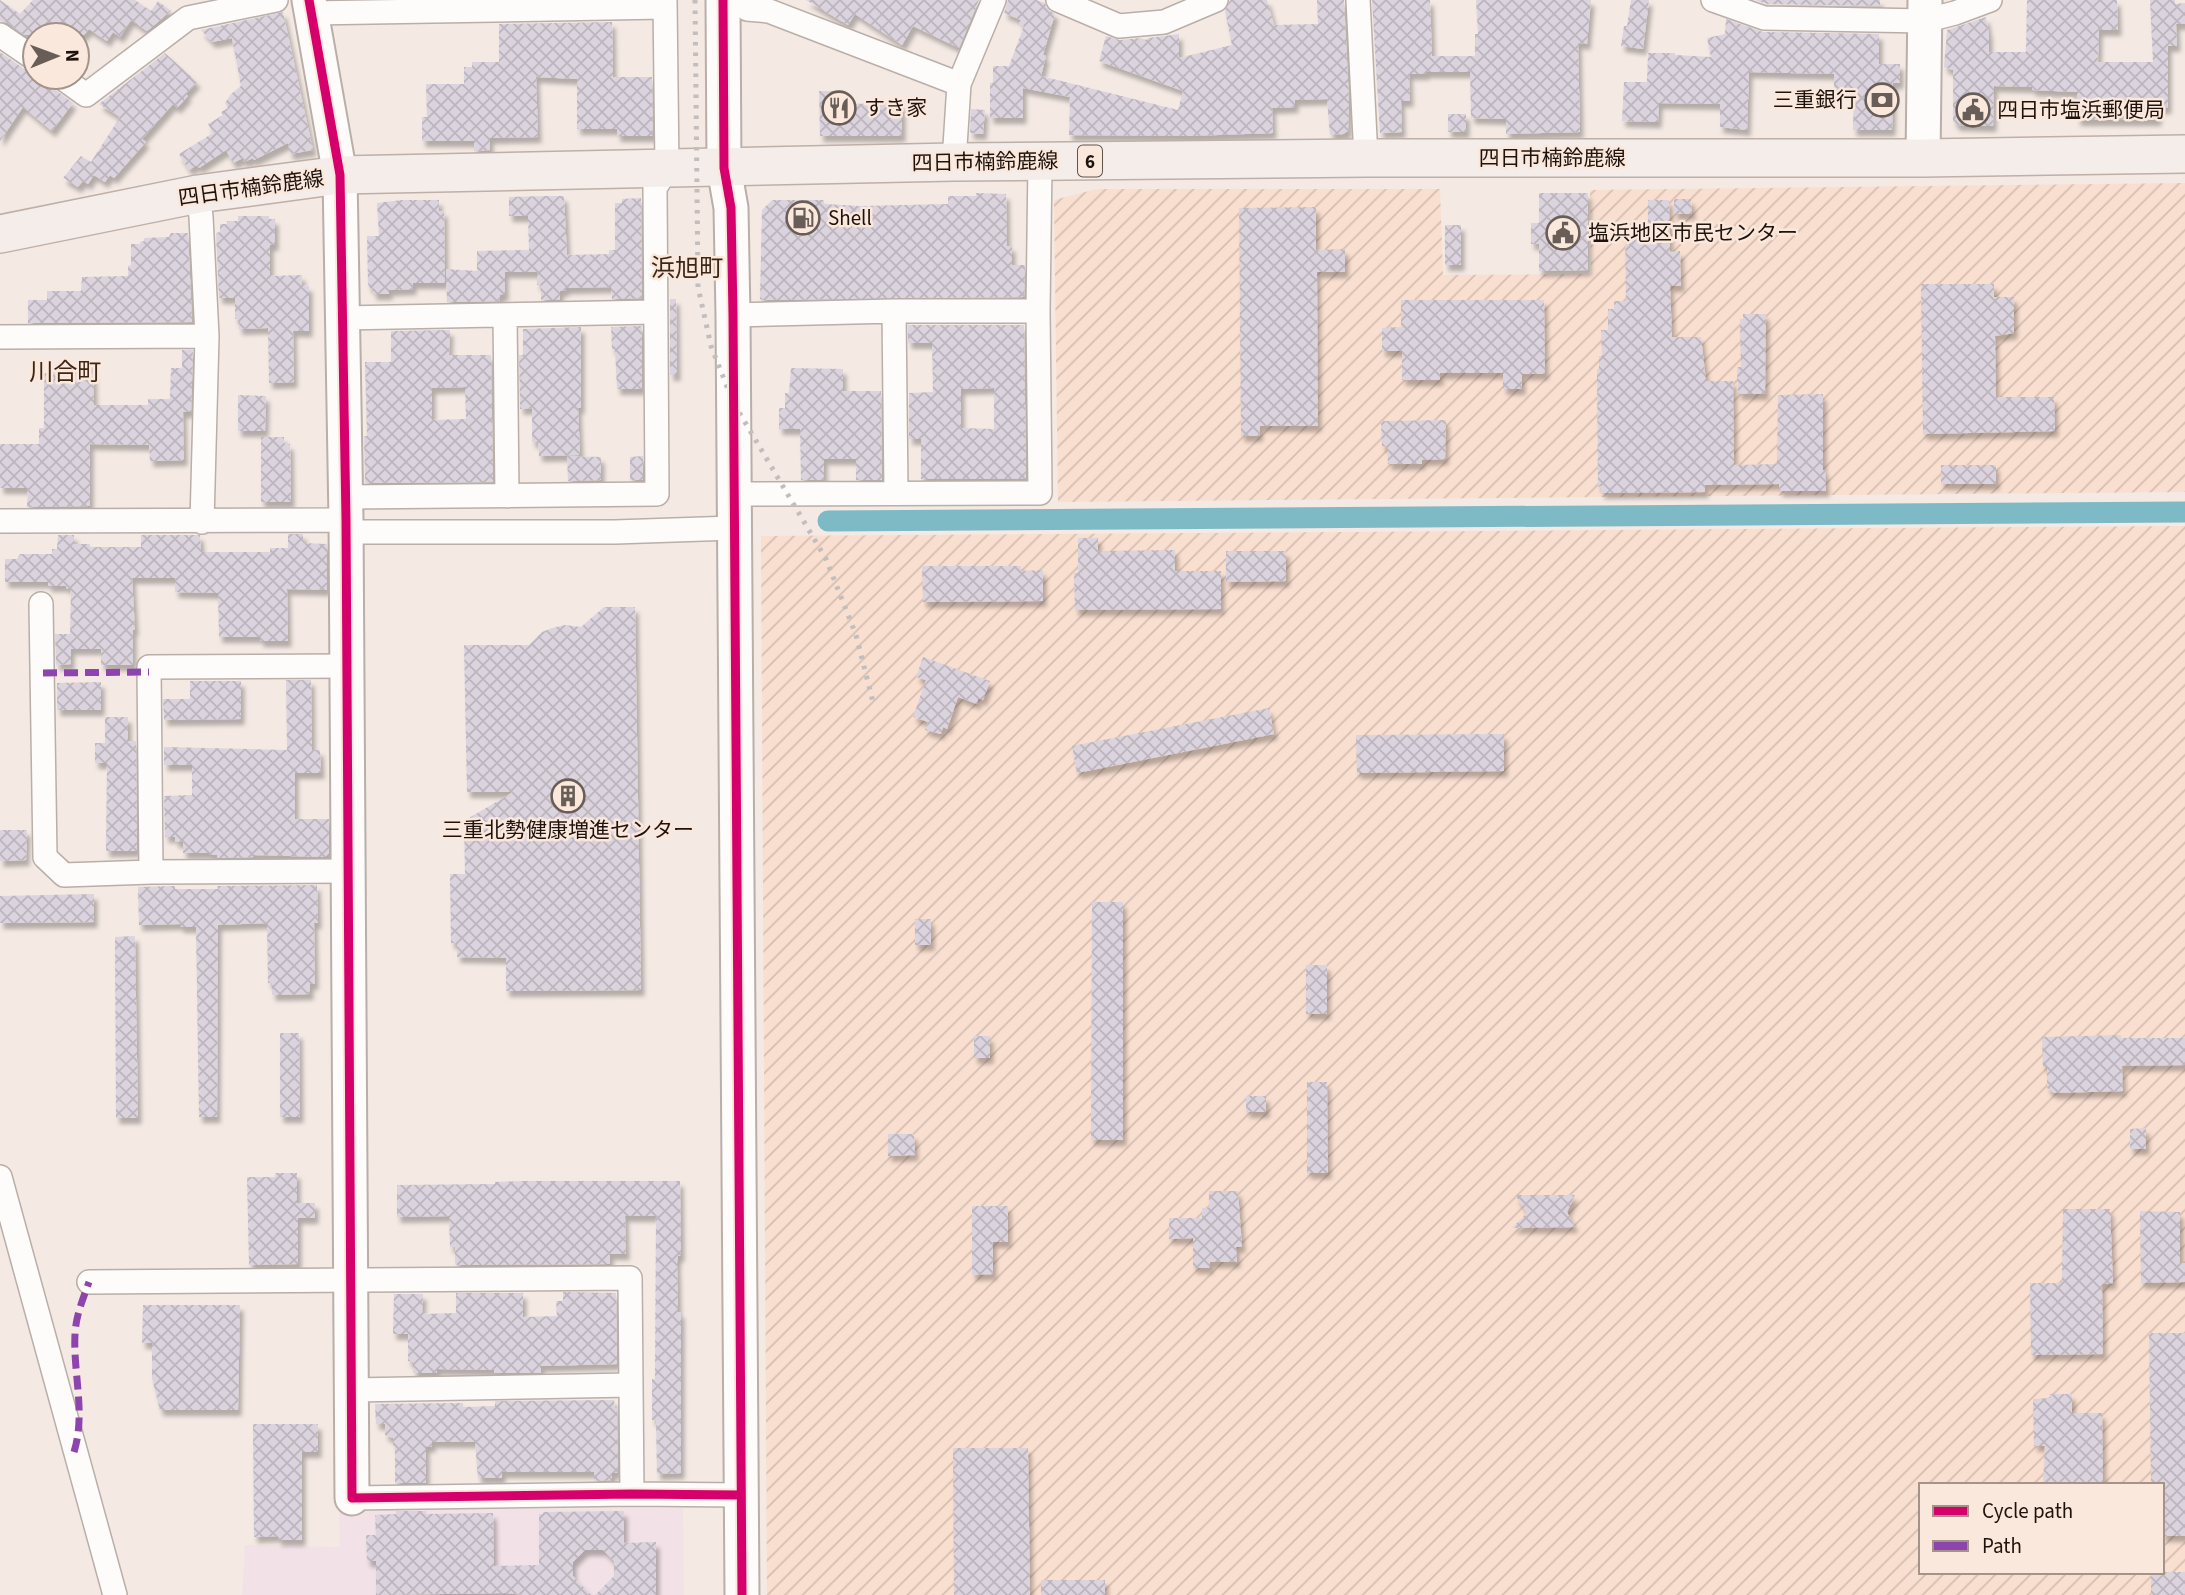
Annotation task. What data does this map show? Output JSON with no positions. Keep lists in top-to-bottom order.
{
  "streets": {
    "main road": ["四日市楠鈴鹿線", "6"]
  },
  "districts": ["浜旭町", "川合町"],
  "places": {
    "bank": ["三重銀行"],
    "restaurant": ["すき家"],
    "public building": ["四日市塩浜郵便局", "塩浜地区市民センター"],
    "fuel station": ["Shell"],
    "building": ["三重北勢健康増進センター"]
  },
  "legend": ["Cycle path", "Path"],
  "north": "right"
}
